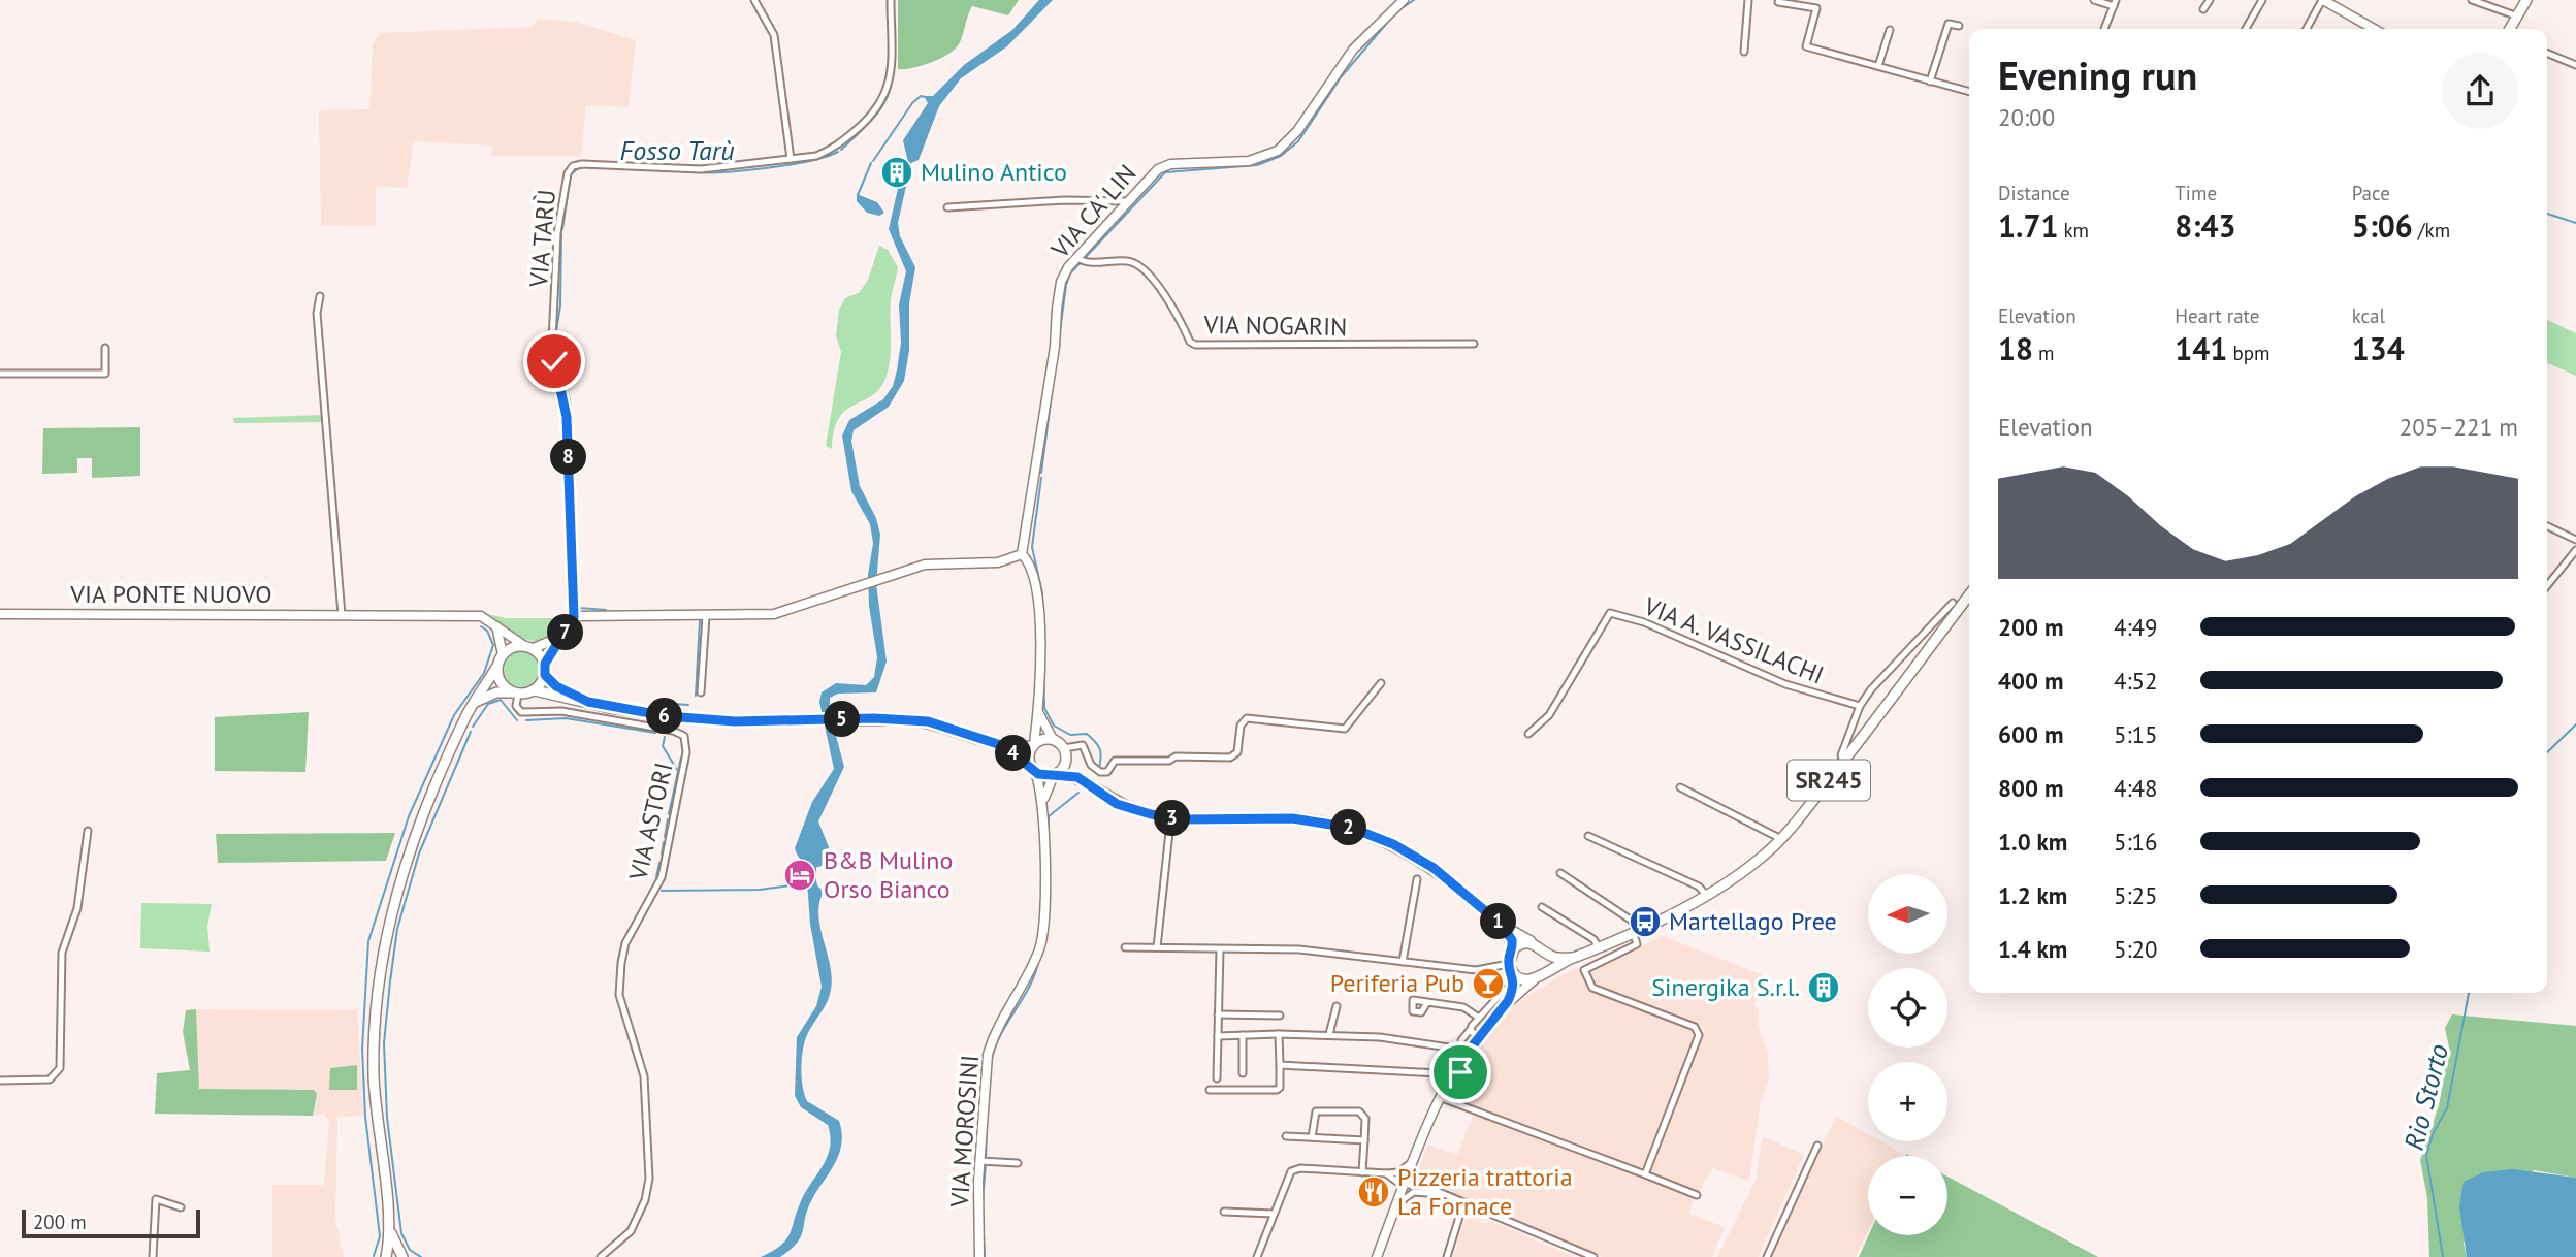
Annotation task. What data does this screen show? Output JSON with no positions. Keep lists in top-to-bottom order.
{
  "streets": {
    "main road": ["SR245"],
    "street": [
      "VIA CA' LIN",
      "VIA TARÙ",
      "VIA NOGARIN",
      "VIA PONTE NUOVO",
      "VIA A. VASSILACHI",
      "VIA ASTORI",
      "VIA MOROSINI"
    ]
  },
  "crossings": [
    ["VIA CA' LIN", "VIA NOGARIN"],
    ["VIA PONTE NUOVO", "VIA ASTORI"]
  ],
  "water": ["Fosso Tarù", "Rio Storto"],
  "places": {
    "building": ["Mulino Antico", "Sinergika S.r.l."],
    "hotel": ["B&B Mulino Orso Bianco"],
    "bus stop": ["Martellago Pree"],
    "bar": ["Periferia Pub"],
    "restaurant": ["Pizzeria trattoria La Fornace"]
  },
  "scale_bar": "200 m",
  "north": "left",
  "page": {
    "heading": ["Evening run", "20:00"],
    "stats": [
      ["Distance", "1.71 km"],
      ["Time", "8:43"],
      ["Pace", "5:06 /km"],
      ["Elevation", "18 m"],
      ["Heart rate", "141 bpm"],
      ["kcal", "134"]
    ],
    "chart": ["Elevation", "205–221 m"],
    "pins": [
      "8",
      "7",
      "6",
      "5",
      "4",
      "3",
      "2",
      "1"
    ],
    "list": [
      {
        "name": "200 m",
        "note": "4:49"
      },
      {
        "name": "400 m",
        "note": "4:52"
      },
      {
        "name": "600 m",
        "note": "5:15"
      },
      {
        "name": "800 m",
        "note": "4:48"
      },
      {
        "name": "1.0 km",
        "note": "5:16"
      },
      {
        "name": "1.2 km",
        "note": "5:25"
      },
      {
        "name": "1.4 km",
        "note": "5:20"
      }
    ],
    "map_buttons": ["+", "−"],
    "scale": "200 m"
  }
}
